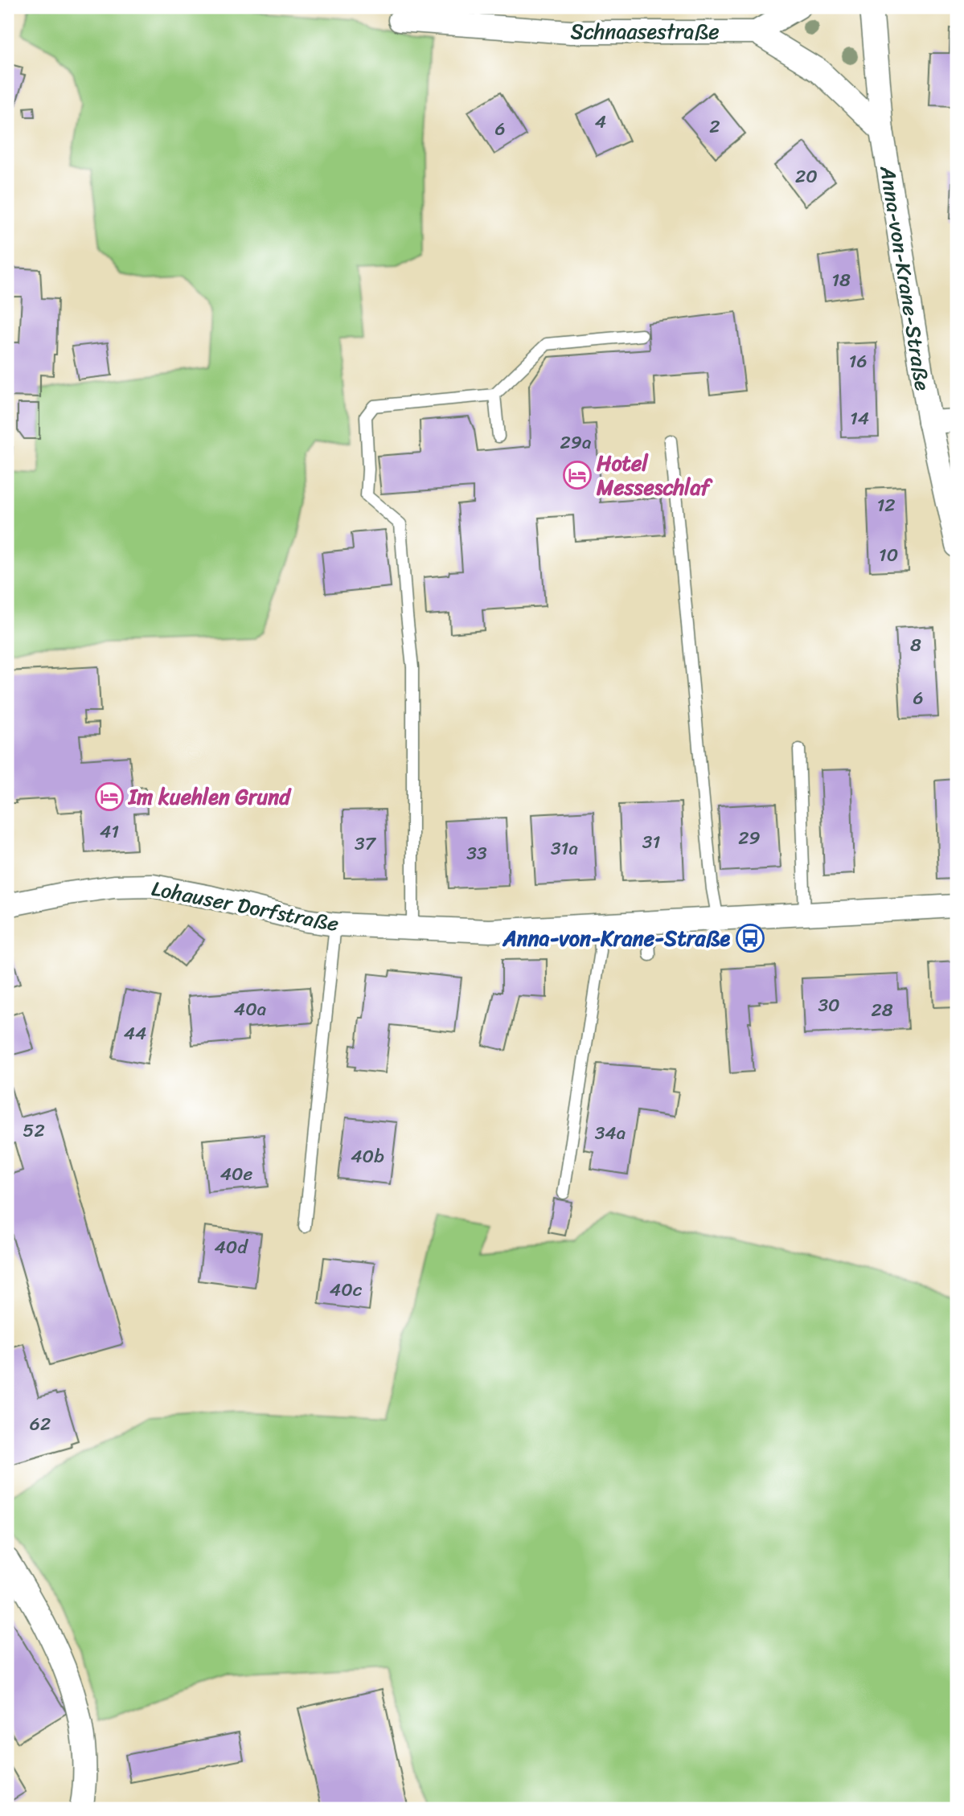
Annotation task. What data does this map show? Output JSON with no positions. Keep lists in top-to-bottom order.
{
  "streets": {
    "street": ["Schnaasestraße", "Anna-von-Krane-Straße", "Lohauser Dorfstraße"]
  },
  "places": {
    "hotel": ["Hotel Messeschlaf", "Im kuehlen Grund"],
    "bus stop": ["Anna-von-Krane-Straße"]
  },
  "house_numbers": [
    "4",
    "2",
    "6",
    "20",
    "18",
    "16",
    "14",
    "29a",
    "12",
    "10",
    "8",
    "6",
    "41",
    "29",
    "31",
    "37",
    "31a",
    "33",
    "30",
    "40a",
    "28",
    "44",
    "52",
    "34a",
    "40b",
    "40e",
    "40d",
    "40c",
    "62"
  ]
}
